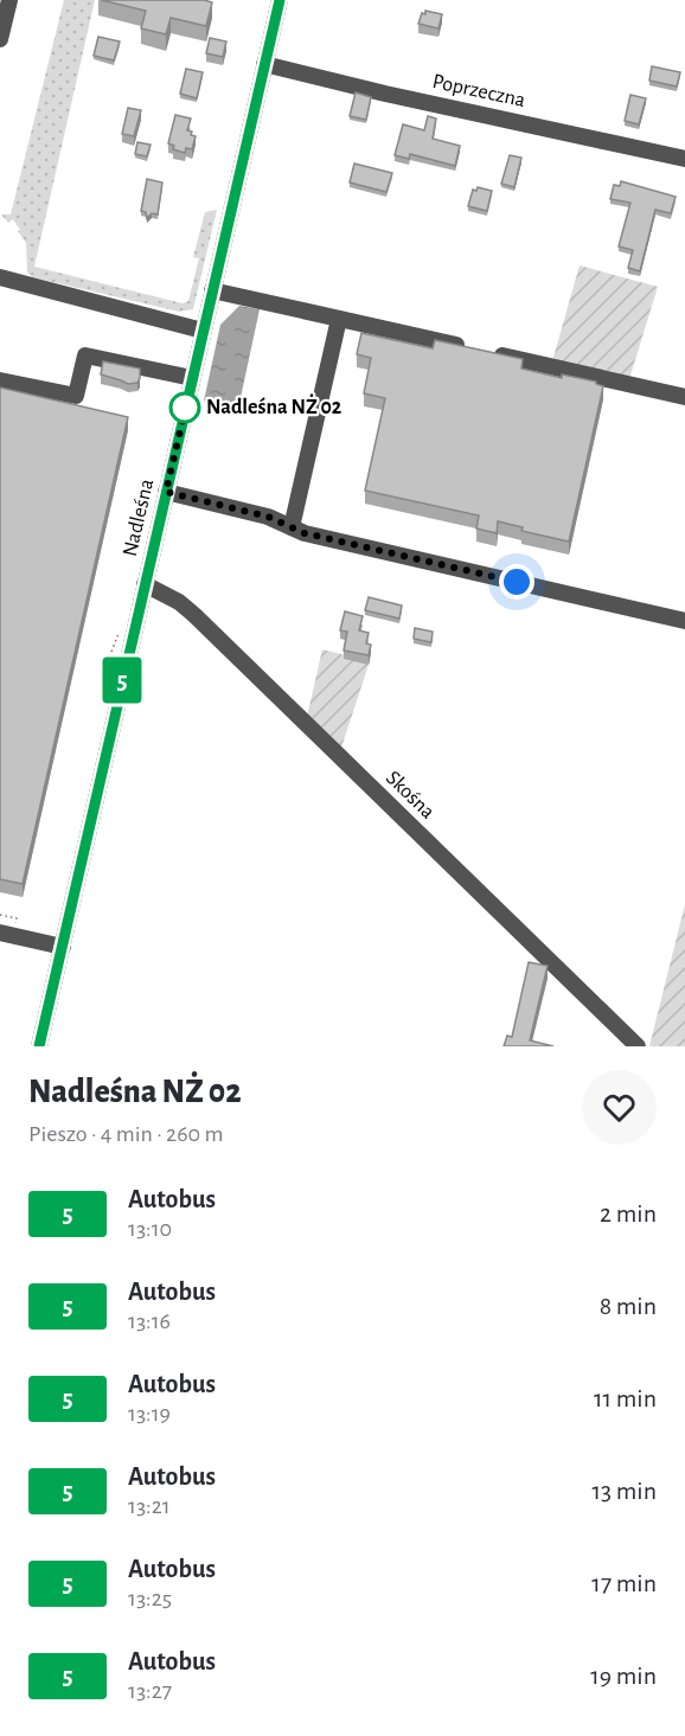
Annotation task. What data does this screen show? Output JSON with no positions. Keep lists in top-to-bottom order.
{
  "streets": {
    "street": ["Poprzeczna", "Nadleśna", "Skośna"]
  },
  "crossings": [
    ["Poprzeczna", "Nadleśna"],
    ["Nadleśna", "Skośna"]
  ],
  "places": ["Nadleśna NŻ 02"],
  "lines": ["bus line 5"],
  "page": {
    "on_map": "5",
    "heading": ["Nadleśna NŻ 02", "Pieszo · 4 min · 260 m"],
    "list": [
      {
        "mark": "5",
        "name": "Autobus",
        "note": "13:10",
        "value": "2 min"
      },
      {
        "mark": "5",
        "name": "Autobus",
        "note": "13:16",
        "value": "8 min"
      },
      {
        "mark": "5",
        "name": "Autobus",
        "note": "13:19",
        "value": "11 min"
      },
      {
        "mark": "5",
        "name": "Autobus",
        "note": "13:21",
        "value": "13 min"
      },
      {
        "mark": "5",
        "name": "Autobus",
        "note": "13:25",
        "value": "17 min"
      },
      {
        "mark": "5",
        "name": "Autobus",
        "note": "13:27",
        "value": "19 min"
      }
    ]
  }
}
